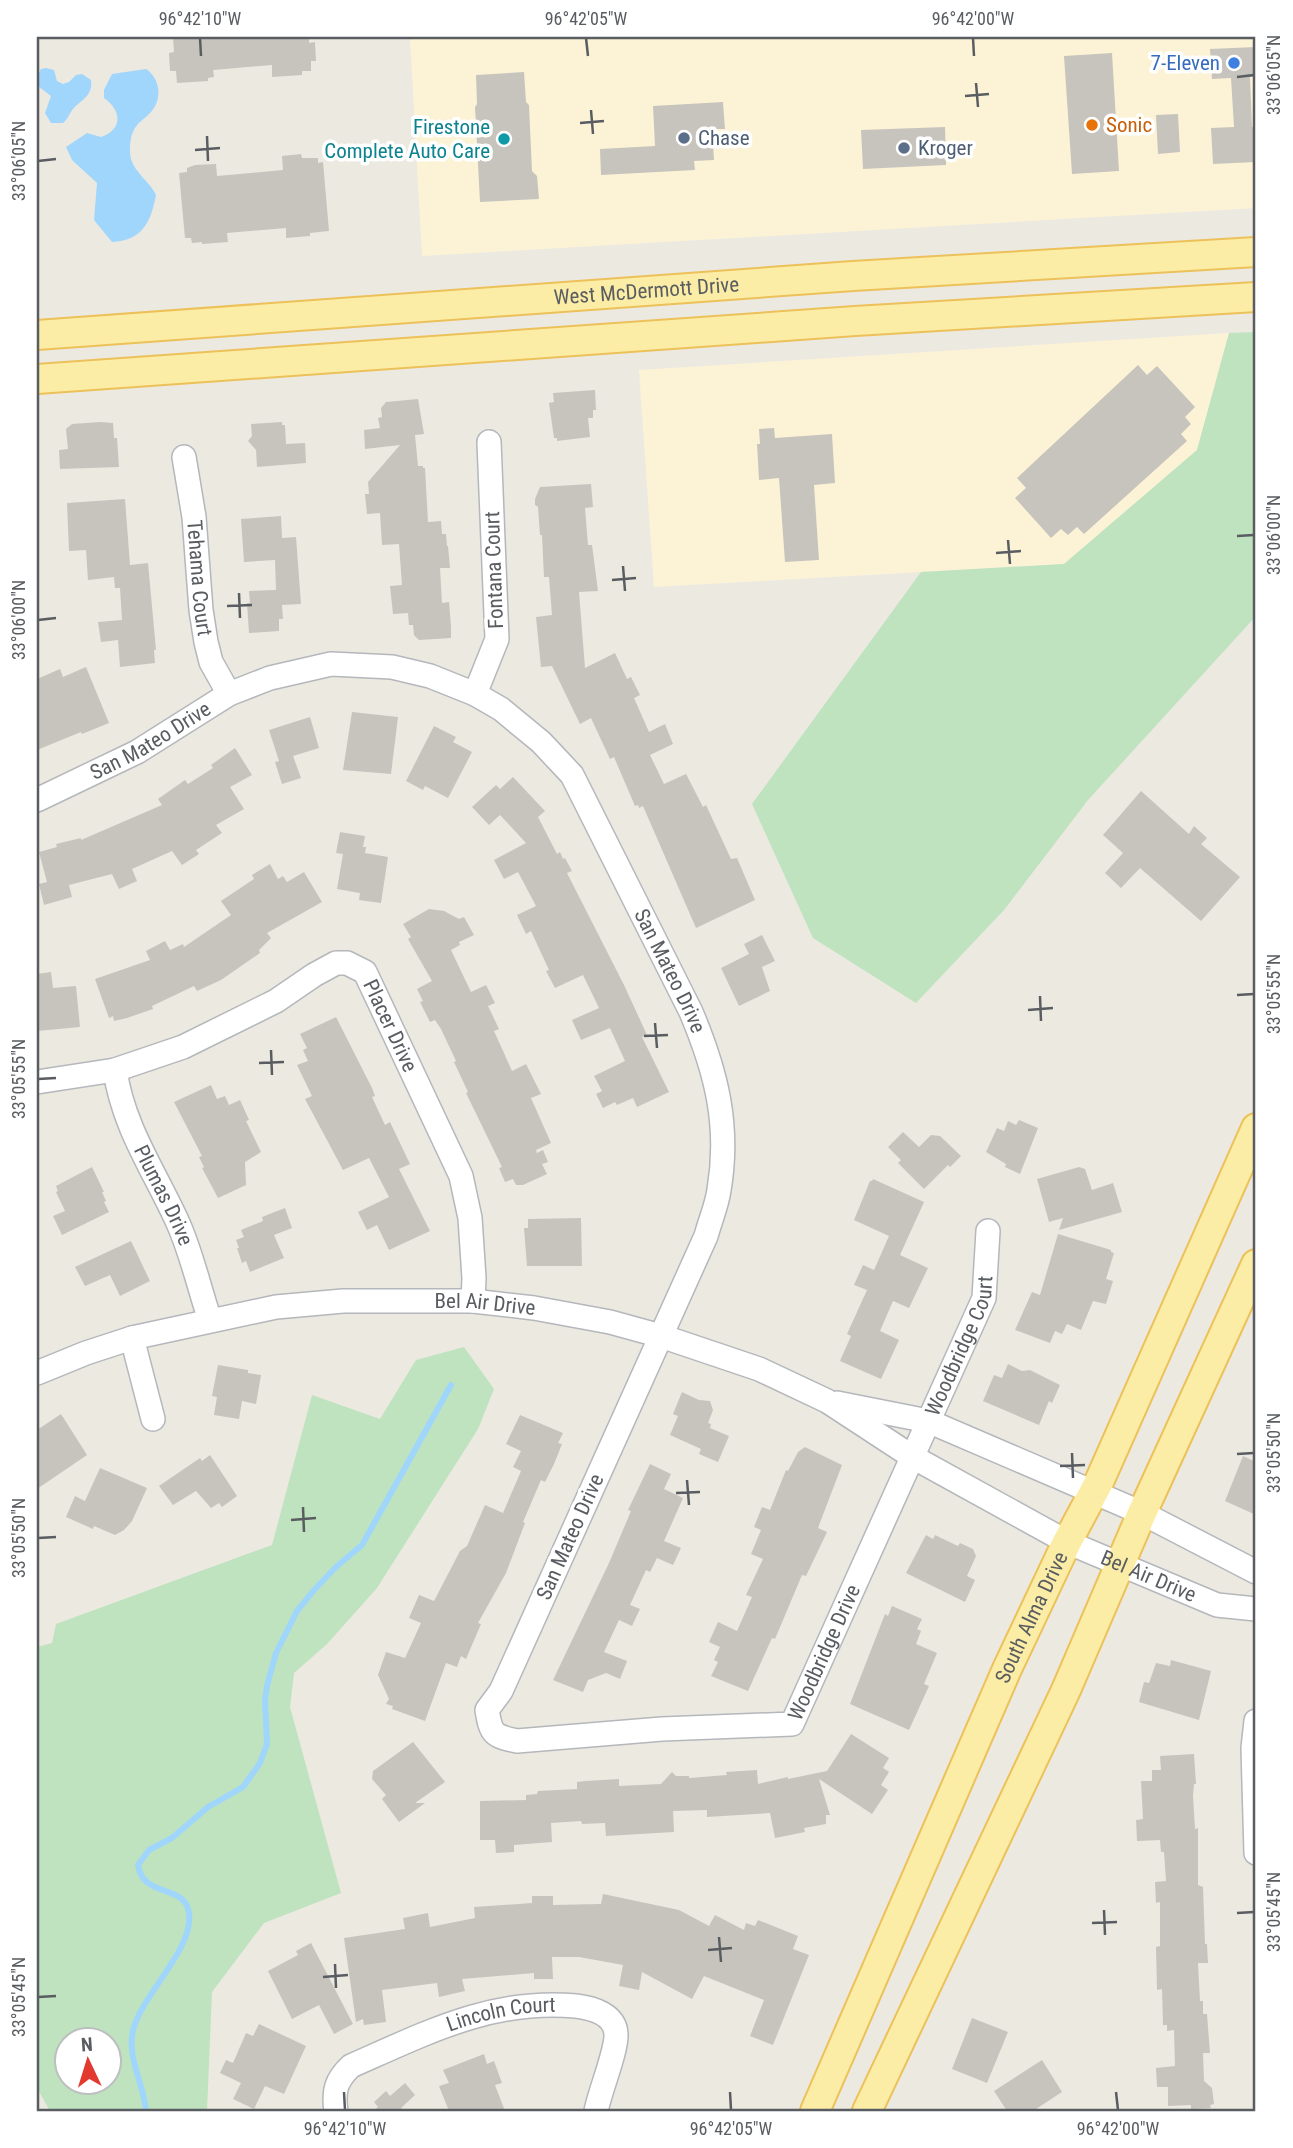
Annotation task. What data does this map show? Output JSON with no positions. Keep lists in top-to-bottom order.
{
  "streets": {
    "main road": ["West McDermott Drive", "South Alma Drive"],
    "street": [
      "Fontana Court",
      "Tehama Court",
      "San Mateo Drive",
      "Placer Drive",
      "Plumas Drive",
      "Bel Air Drive",
      "Woodbridge Court",
      "Woodbridge Drive",
      "Lincoln Court"
    ]
  },
  "crossings": [
    ["Fontana Court", "San Mateo Drive"],
    ["Tehama Court", "San Mateo Drive"],
    ["San Mateo Drive", "Bel Air Drive"],
    ["San Mateo Drive", "Woodbridge Drive"],
    ["Placer Drive", "Plumas Drive"],
    ["Placer Drive", "Bel Air Drive"],
    ["Plumas Drive", "Bel Air Drive"],
    ["Bel Air Drive", "Woodbridge Court"],
    ["Bel Air Drive", "South Alma Drive"],
    ["Bel Air Drive", "Woodbridge Drive"],
    ["Woodbridge Court", "Woodbridge Drive"]
  ],
  "places": [
    "7-Eleven",
    "Sonic",
    "Chase",
    "Firestone Complete Auto Care",
    "Kroger"
  ],
  "north": "top",
  "coordinates": [
    "96°42'10\"W",
    "96°42'05\"W",
    "96°42'00\"W",
    "33°06'05\"N",
    "33°06'00\"N",
    "33°05'55\"N",
    "33°05'50\"N",
    "33°05'45\"N"
  ]
}
